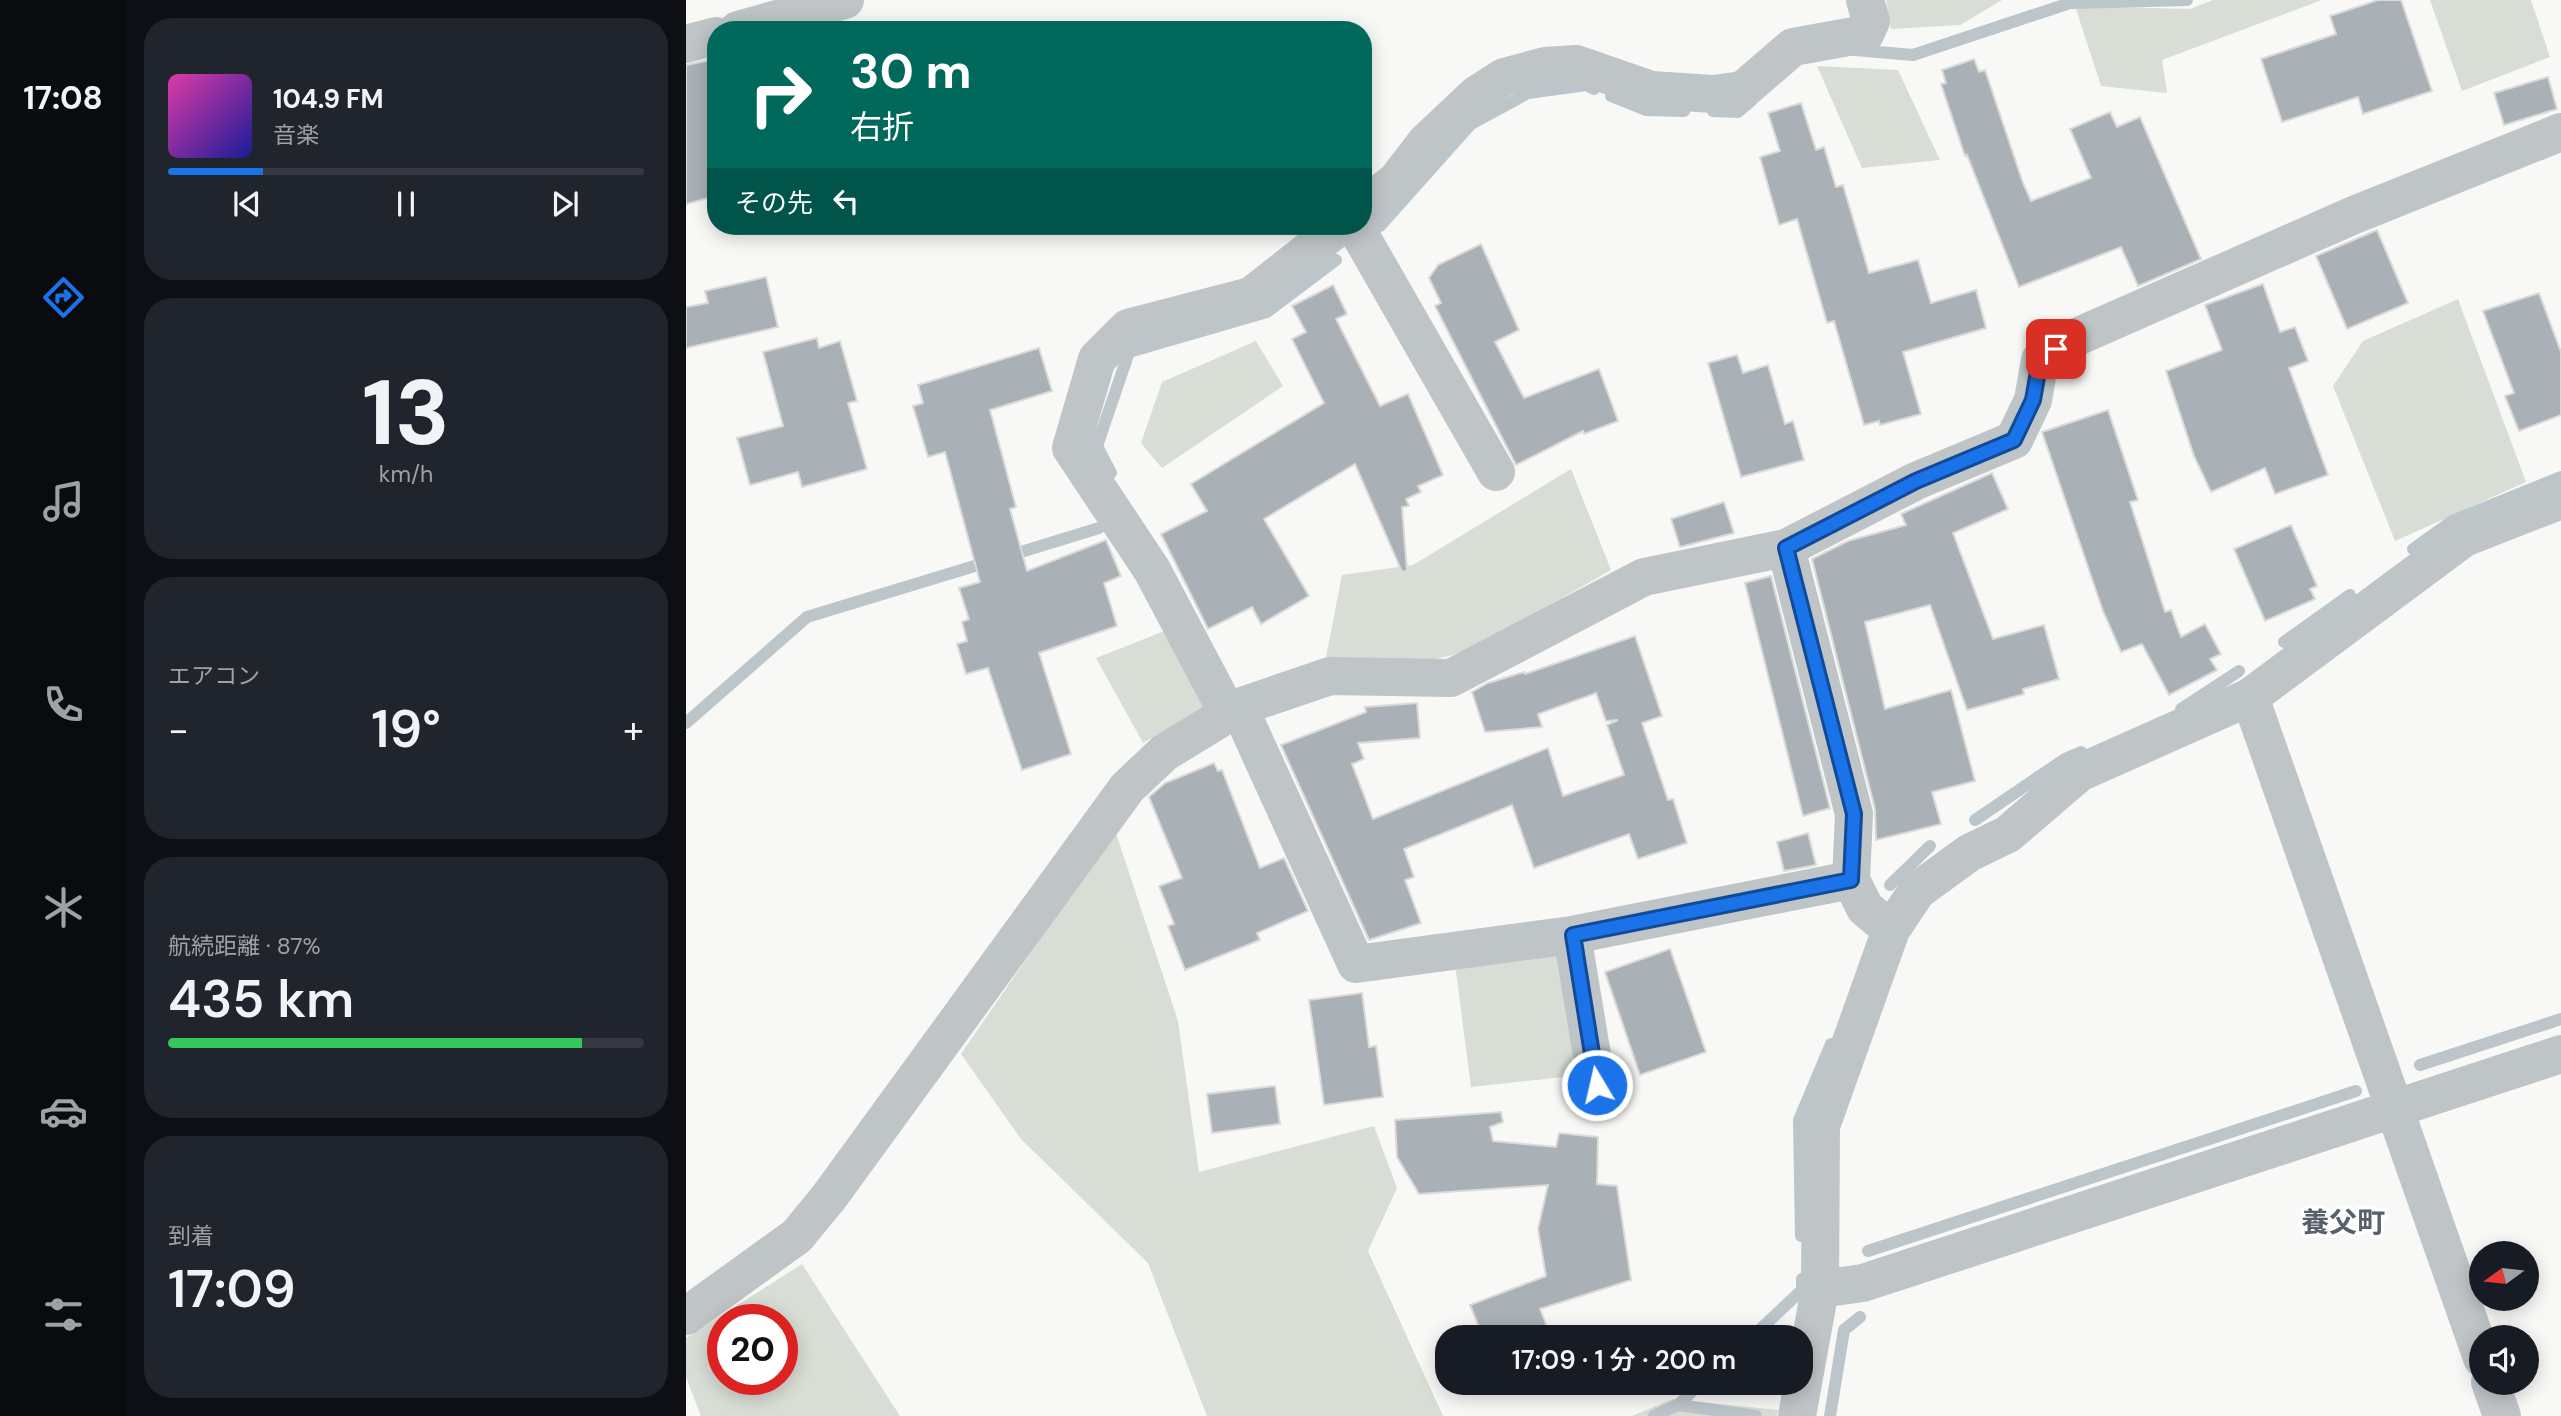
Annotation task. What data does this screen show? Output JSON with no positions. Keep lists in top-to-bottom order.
{
  "districts": ["養父町"],
  "north": "left",
  "page": {
    "tabs": "17:08",
    "turn": ["30 m", "右折"],
    "song": ["104.9 FM", "音楽"],
    "then": "その先",
    "tile": [
      ["13", "km/h"],
      "エアコン",
      ["航続距離 · 87%", "435 km"],
      ["到着", "17:09"]
    ],
    "heat": ["−", "19°", "+"],
    "limit": "20",
    "trip": "17:09 · 1 分 · 200 m"
  }
}
